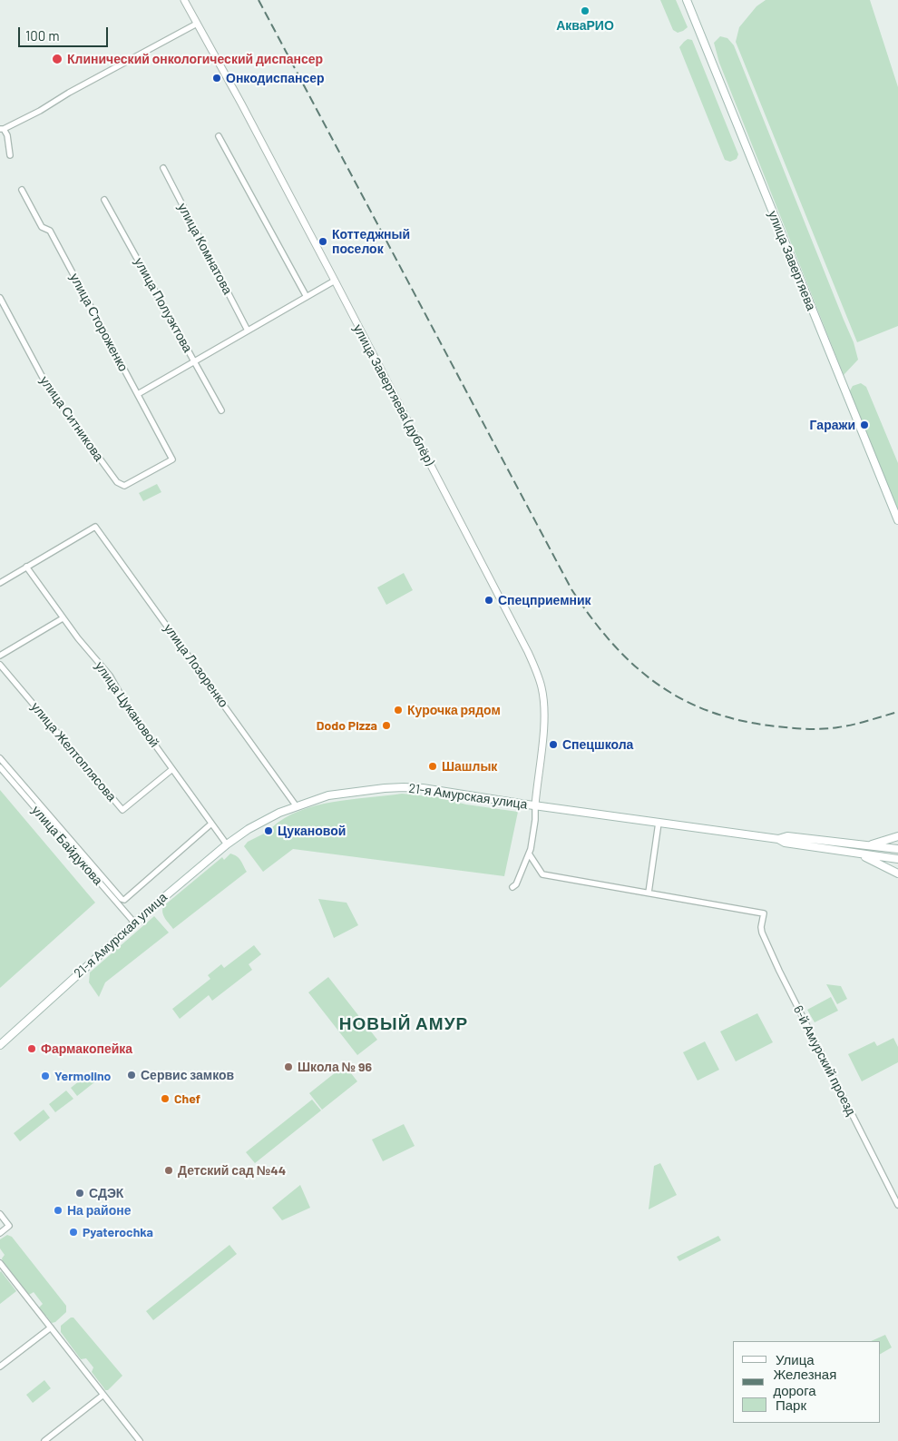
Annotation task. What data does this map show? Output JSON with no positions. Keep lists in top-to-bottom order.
{
  "streets": {
    "main road": ["улица Завертяева", "21-я Амурская улица"],
    "street": [
      "улица Комнатова",
      "улица Полуэктова",
      "улица Стороженко",
      "улица Завертяева (дублёр)",
      "улица Ситникова",
      "улица Лозоренко",
      "улица Цукановой",
      "улица Желтоплясова",
      "улица Байдукова",
      "6-й Амурский проезд"
    ]
  },
  "crossings": [
    ["улица Стороженко", "улица Ситникова"],
    ["улица Завертяева (дублёр)", "21-я Амурская улица"],
    ["улица Лозоренко", "улица Цукановой"],
    ["улица Лозоренко", "21-я Амурская улица"],
    ["улица Цукановой", "улица Желтоплясова"],
    ["улица Цукановой", "21-я Амурская улица"],
    ["улица Цукановой", "улица Байдукова"],
    ["21-я Амурская улица", "улица Байдукова"]
  ],
  "districts": ["НОВЫЙ АМУР"],
  "places": [
    "АкваРИО",
    "Клинический онкологический диспансер",
    "Онкодиспансер",
    "Коттеджный поселок",
    "Гаражи",
    "Спецприемник",
    "Курочка рядом",
    "Dodo Pizza",
    "Спецшкола",
    "Шашлык",
    "Цукановой",
    "Фармакопейка",
    "Школа № 96",
    "Сервис замков",
    "Yermolino",
    "Chef",
    "Детский сад №44",
    "СДЭК",
    "На районе",
    "Pyaterochka"
  ],
  "legend": ["Улица", "Железная дорога", "Парк"],
  "scale_bar": "100 m"
}
